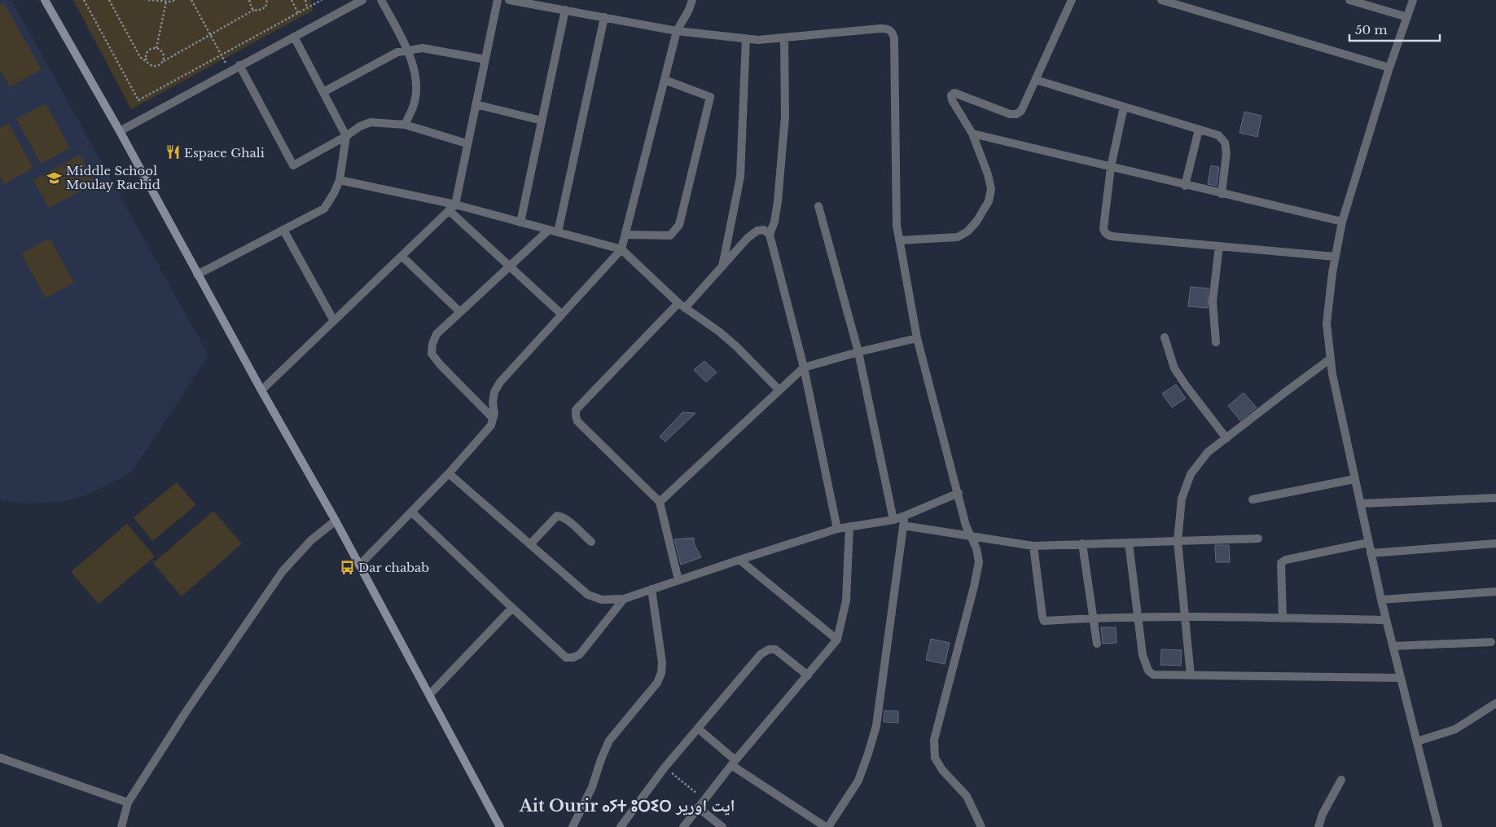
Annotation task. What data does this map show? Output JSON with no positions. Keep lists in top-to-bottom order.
{
  "districts": ["Ait Ourir ⴰⵢⵜ ⵓⵔⵉⵔ ايت اورير"],
  "places": {
    "restaurant": ["Espace Ghali"],
    "school or university": ["Middle School Moulay Rachid"],
    "bus stop": ["Dar chabab"]
  },
  "scale_bar": "50 m"
}
